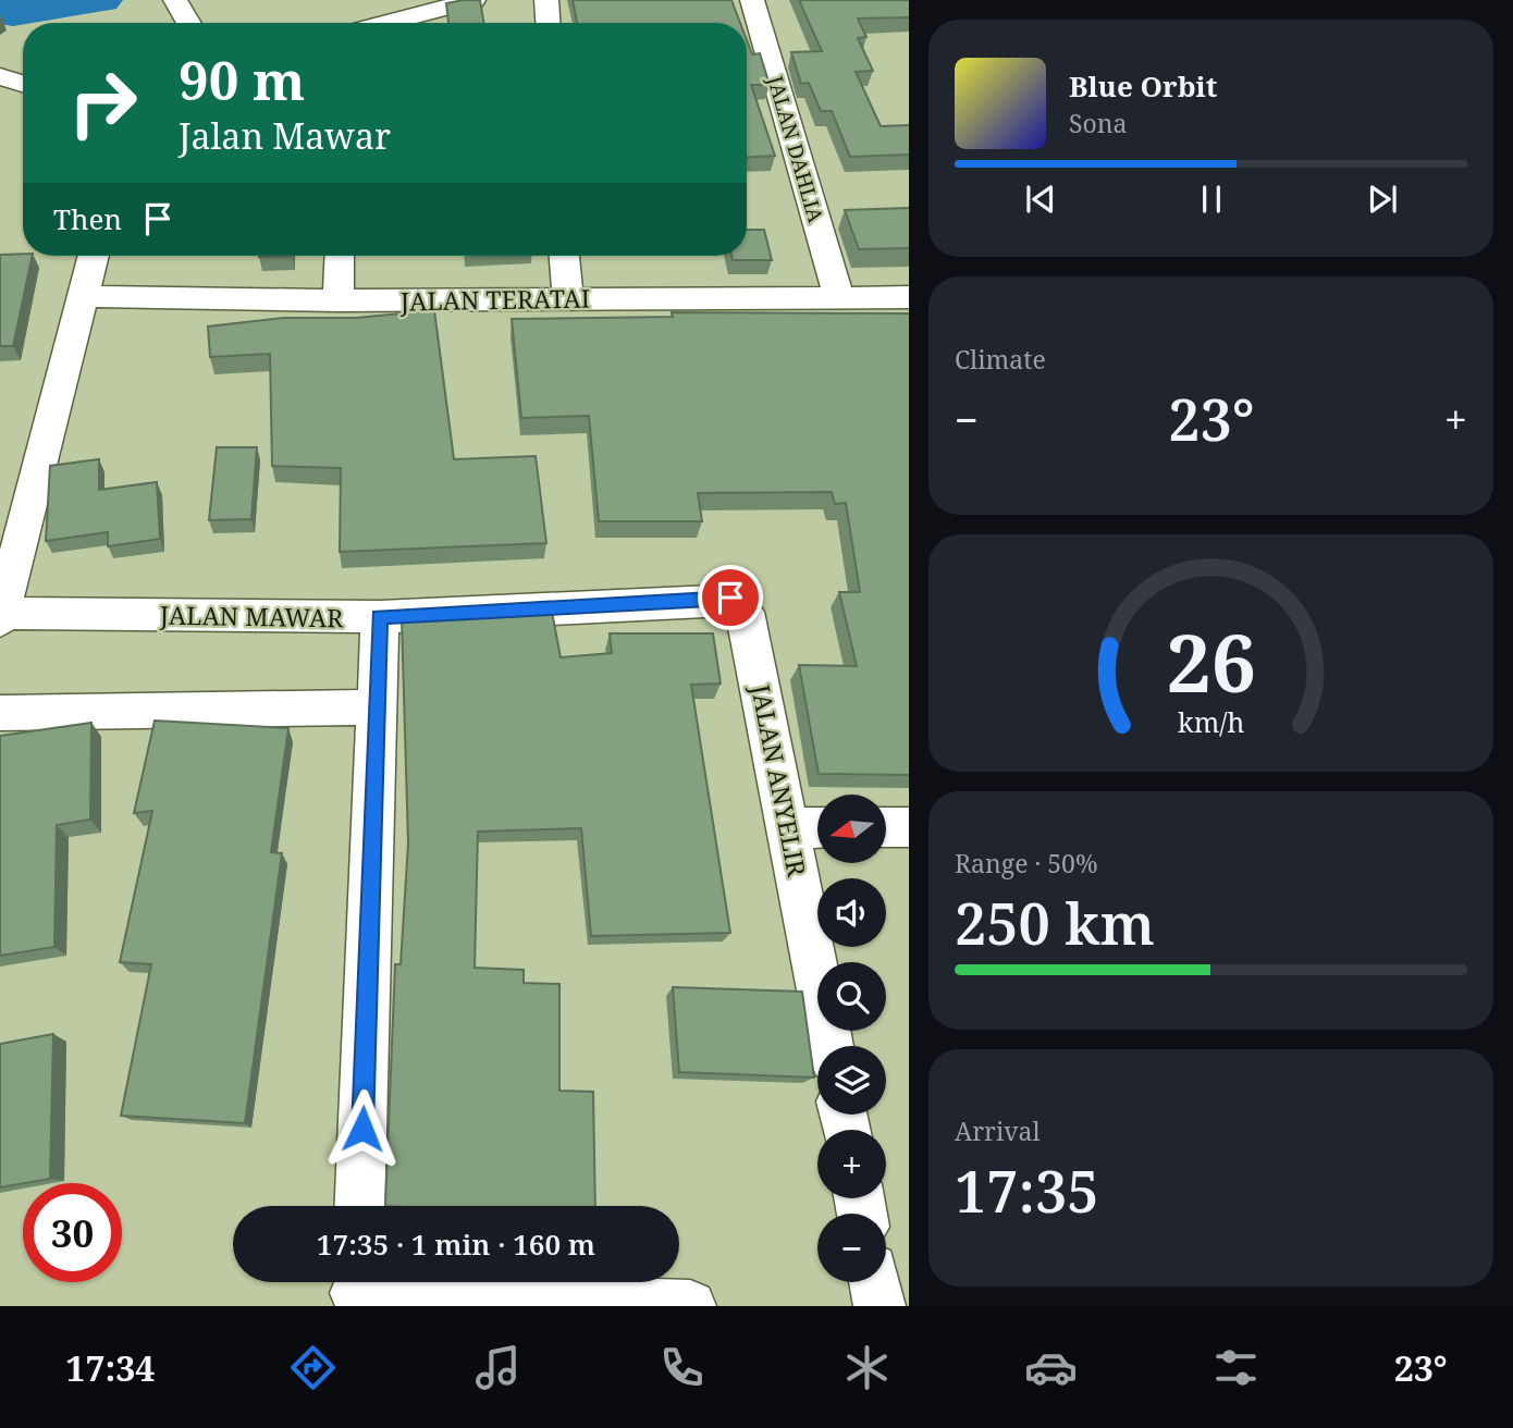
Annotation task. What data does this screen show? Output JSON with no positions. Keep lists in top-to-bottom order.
{
  "streets": {
    "street": [
      "JALAN DAHLIA",
      "JALAN TERATAI",
      "JALAN MAWAR",
      "JALAN ANYELIR"
    ]
  },
  "crossings": [
    ["JALAN DAHLIA", "JALAN TERATAI"],
    ["JALAN MAWAR", "JALAN ANYELIR"]
  ],
  "north": "left",
  "page": {
    "turn": ["90 m", "Jalan Mawar"],
    "song": ["Blue Orbit", "Sona"],
    "then": "Then",
    "tile": [
      "Climate",
      ["Range · 50%", "250 km"],
      ["Arrival", "17:35"]
    ],
    "heat": ["−", "23°", "+"],
    "map_buttons": ["+", "−"],
    "limit": "30",
    "trip": "17:35 · 1 min · 160 m",
    "tabs": ["17:34", "23°"],
    "gauge": ["26", "km/h"]
  }
}
